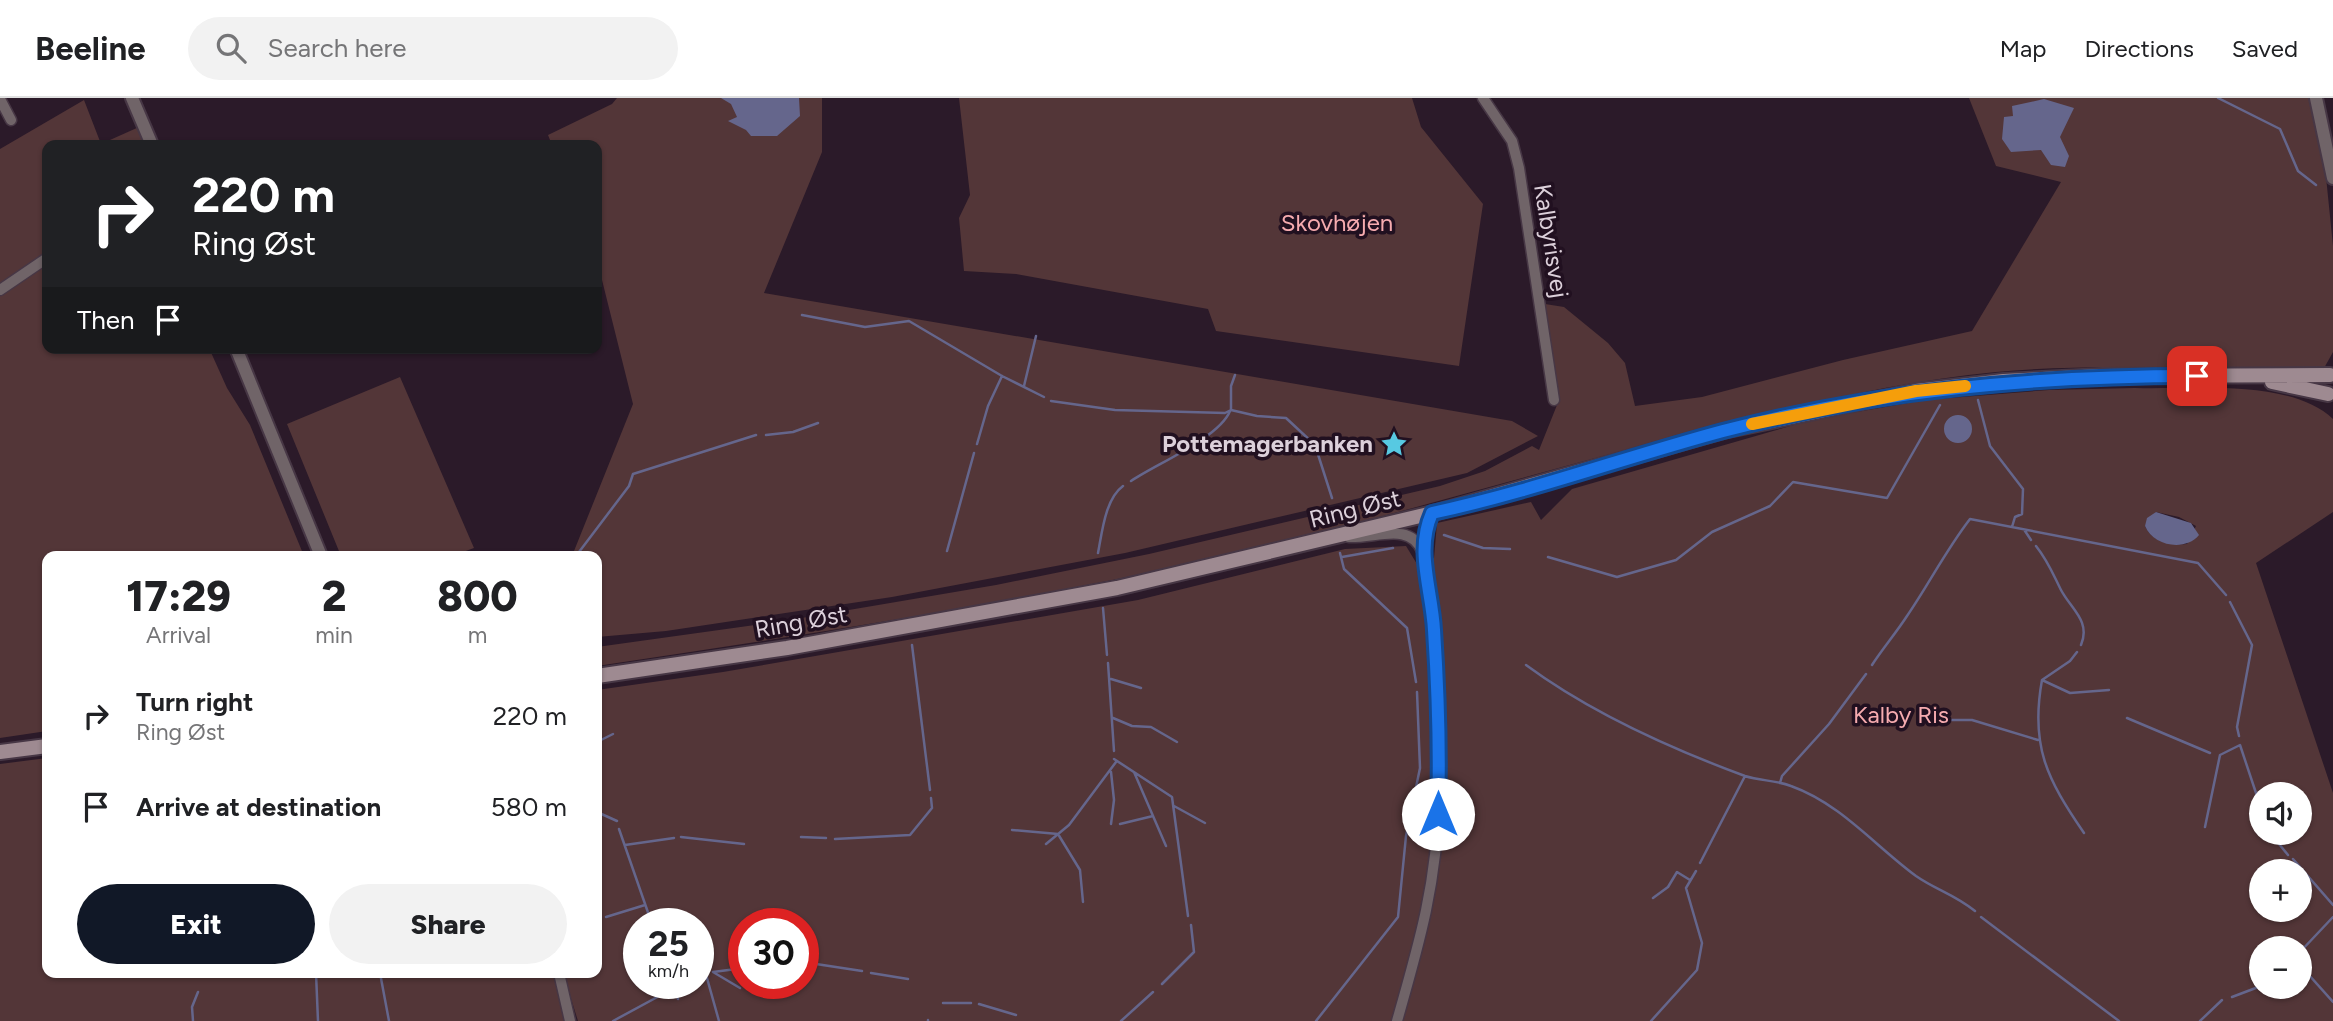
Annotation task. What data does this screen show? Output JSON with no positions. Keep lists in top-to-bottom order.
{
  "streets": {
    "main road": ["Ring Øst"],
    "street": ["Kalbyrisvej"]
  },
  "parks": ["Skovhøjen", "Kalby Ris"],
  "places": {
    "place": ["Pottemagerbanken"]
  },
  "page": {
    "header": "Beeline",
    "search": "Search here",
    "nav": ["Map", "Directions", "Saved"],
    "turn": ["220 m", "Ring Øst"],
    "then": "Then",
    "eta": [
      "17:29",
      "Arrival",
      "2",
      "min",
      "800",
      "m"
    ],
    "list": [
      {
        "name": "Turn right",
        "note": "Ring Øst",
        "value": "220 m"
      },
      {
        "name": "Arrive at destination",
        "value": "580 m"
      }
    ],
    "map_buttons": ["+", "−"],
    "buttons": ["Exit", "Share"],
    "speed": "25 km/h",
    "limit": "30"
  }
}
